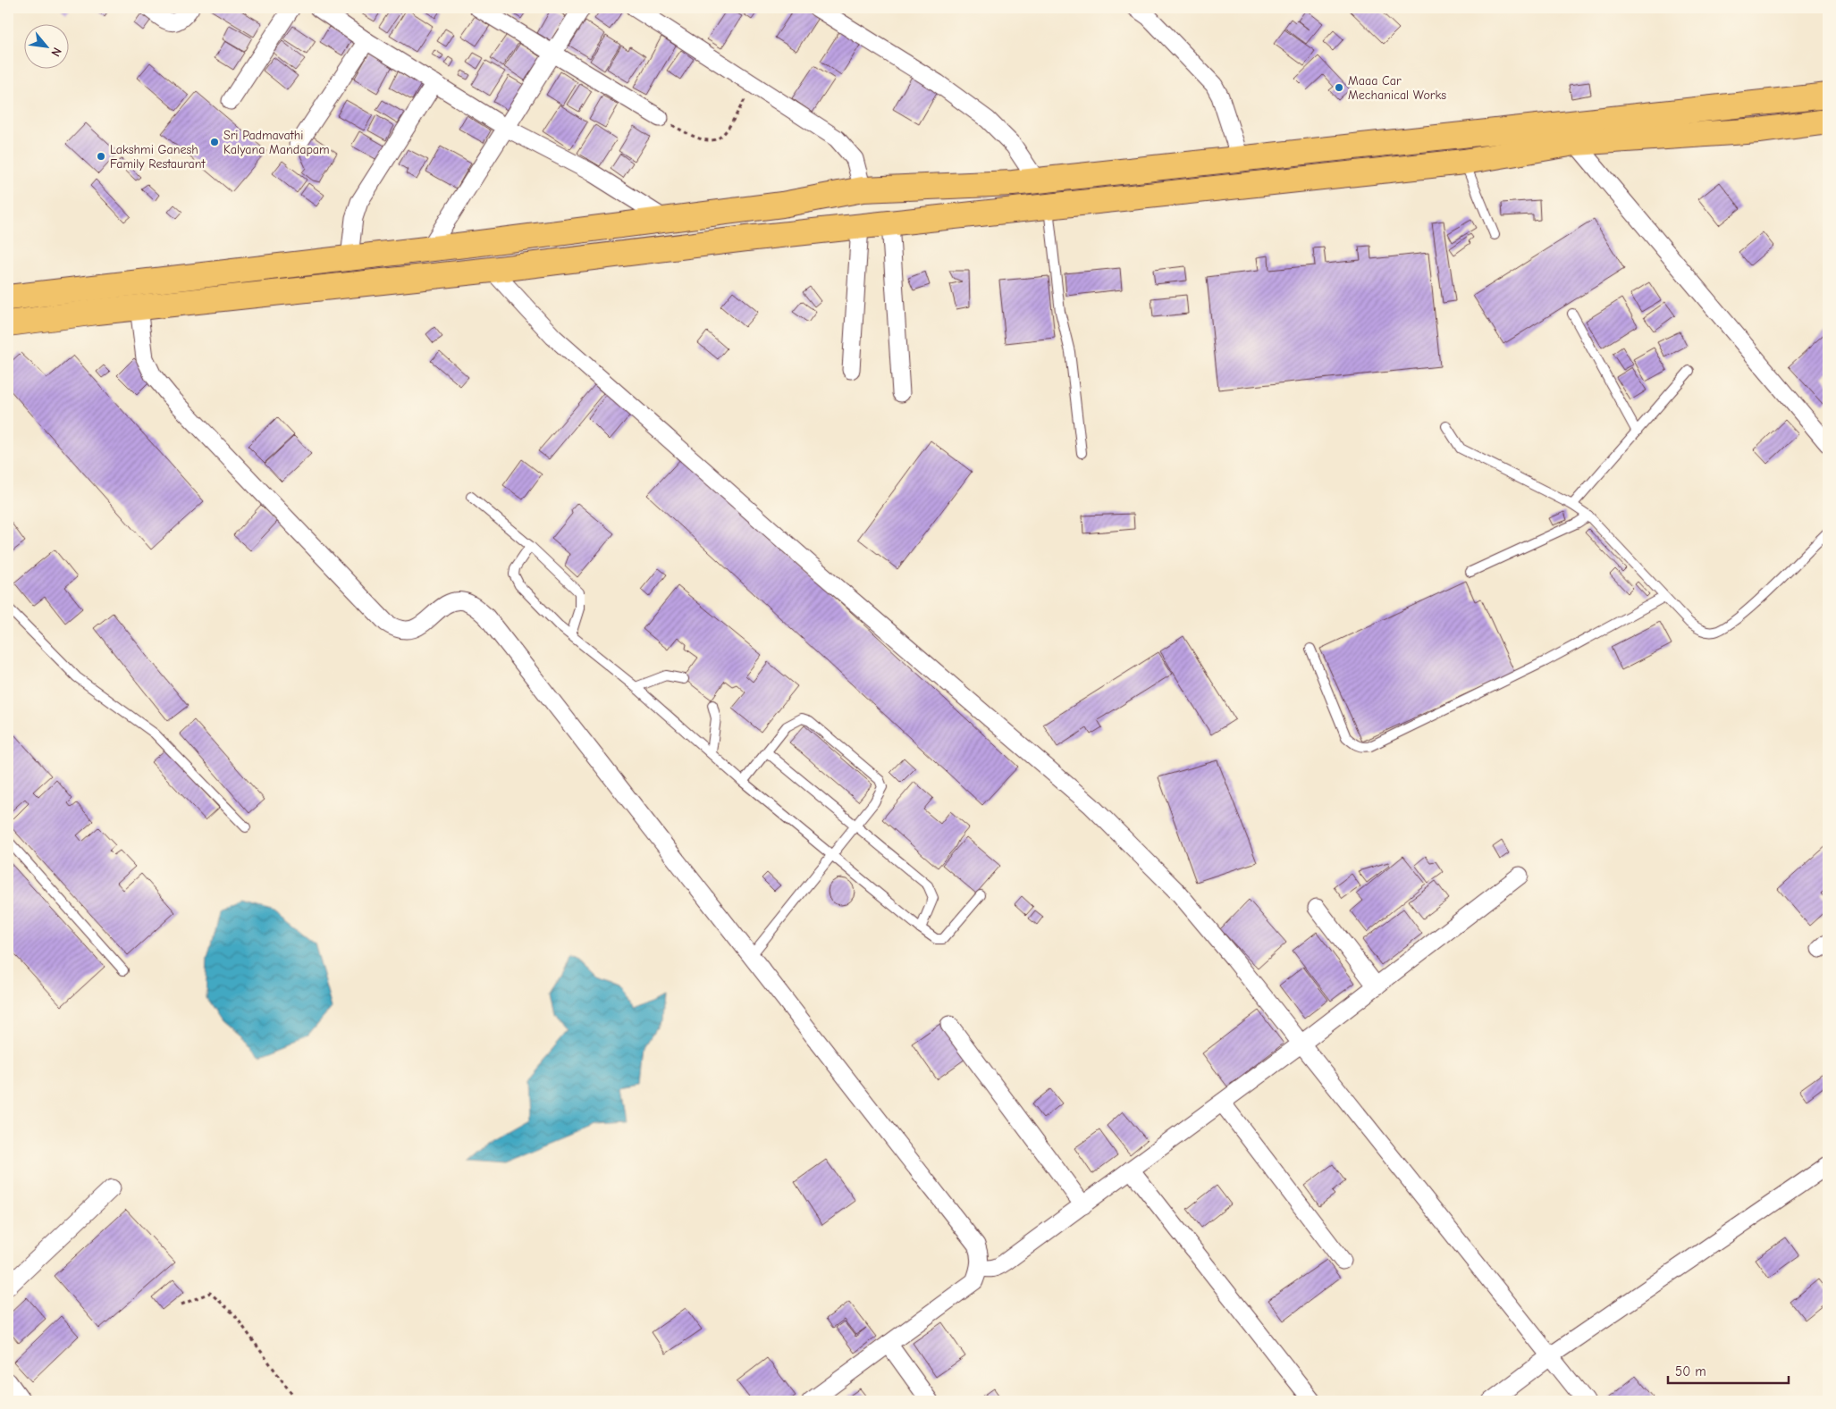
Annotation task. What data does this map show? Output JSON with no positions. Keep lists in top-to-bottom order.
{
  "places": ["Maaa Car Mechanical Works", "Sri Padmavathi Kalyana Mandapam", "Lakshmi Ganesh Family Restaurant"],
  "scale_bar": "50 m",
  "north": "bottom right"
}
